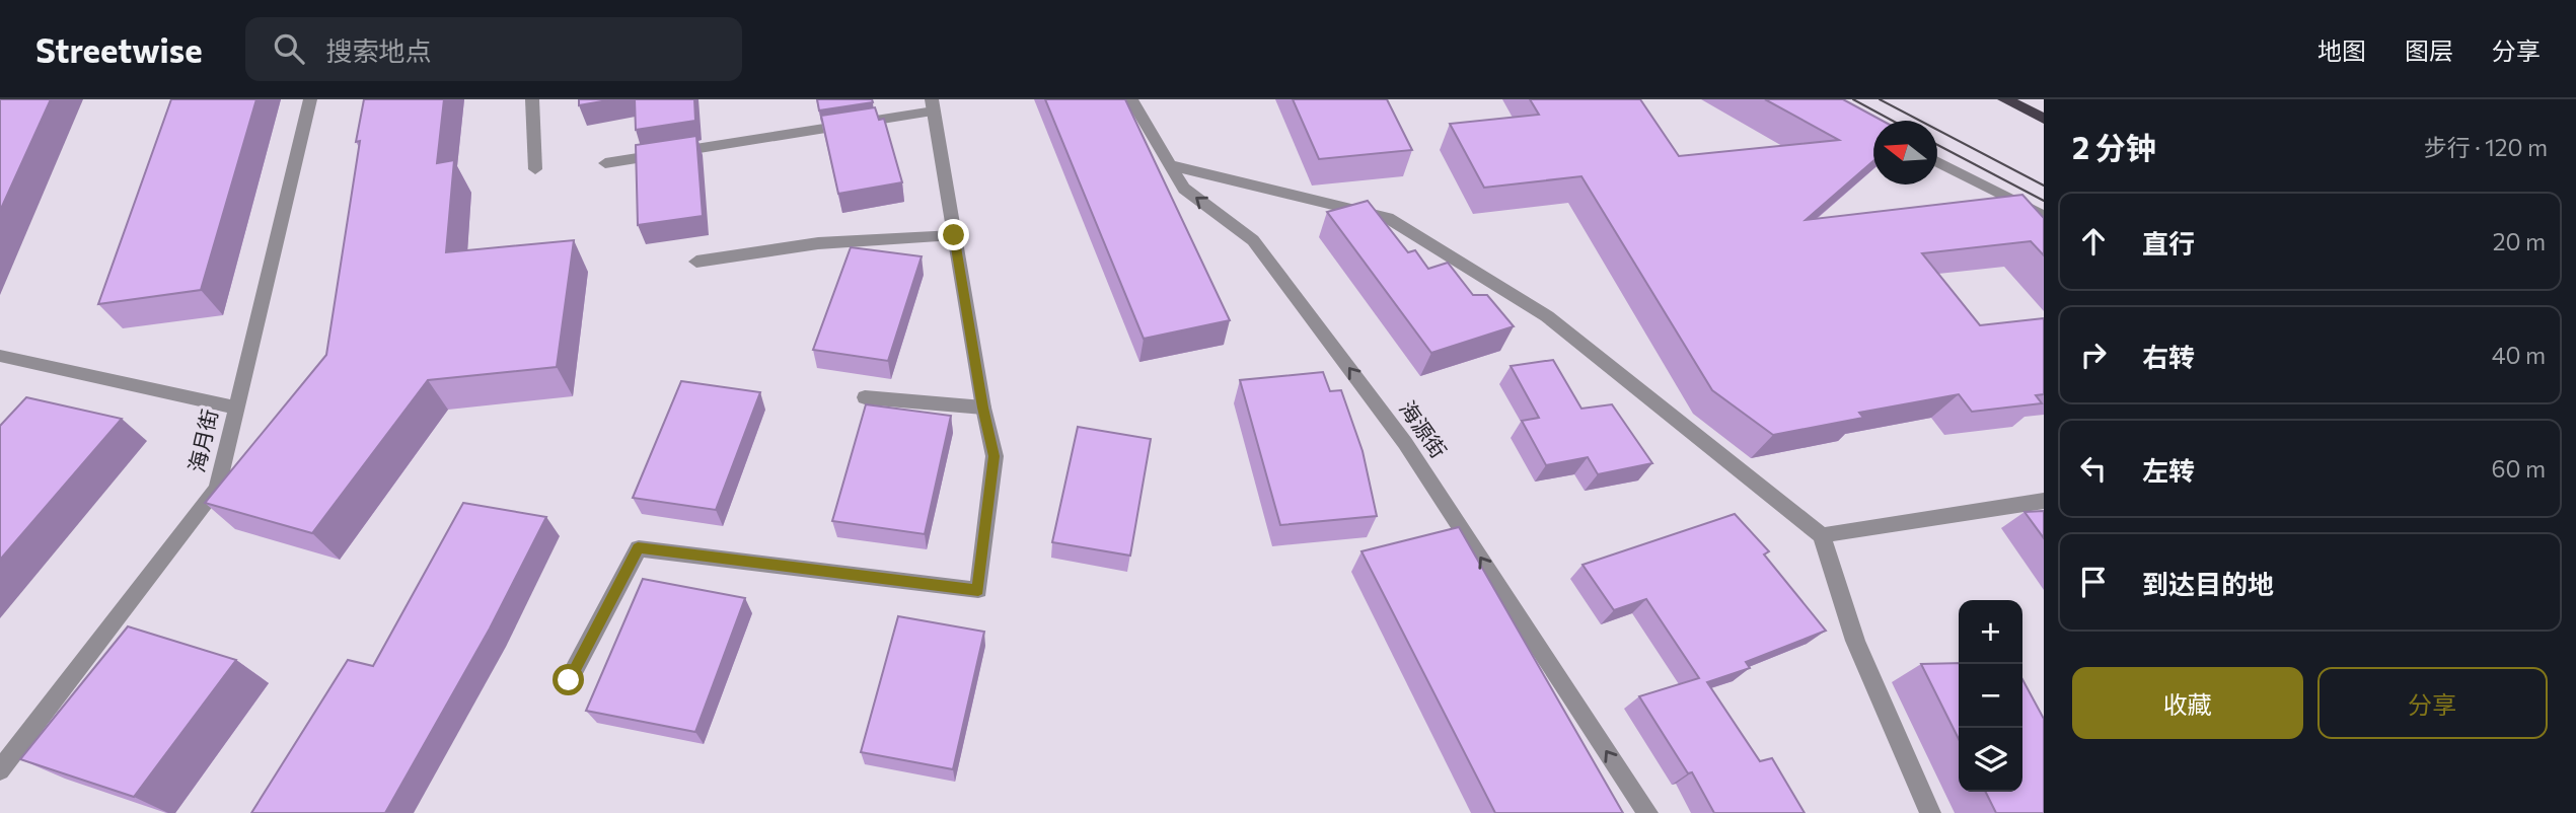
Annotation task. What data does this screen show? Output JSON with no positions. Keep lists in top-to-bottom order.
{
  "streets": {
    "street": ["海源街", "海月街"]
  },
  "one_way": ["海源街"],
  "north": "left",
  "page": {
    "header": "Streetwise",
    "search": "搜索地点",
    "nav": ["地图", "图层", "分享"],
    "heading": ["2 分钟", "步行 · 120 m"],
    "list": [
      ["直行", "20 m"],
      ["右转", "40 m"],
      ["左转", "60 m"],
      "到达目的地"
    ],
    "map_buttons": ["+", "−"],
    "buttons": ["收藏", "分享"]
  }
}
